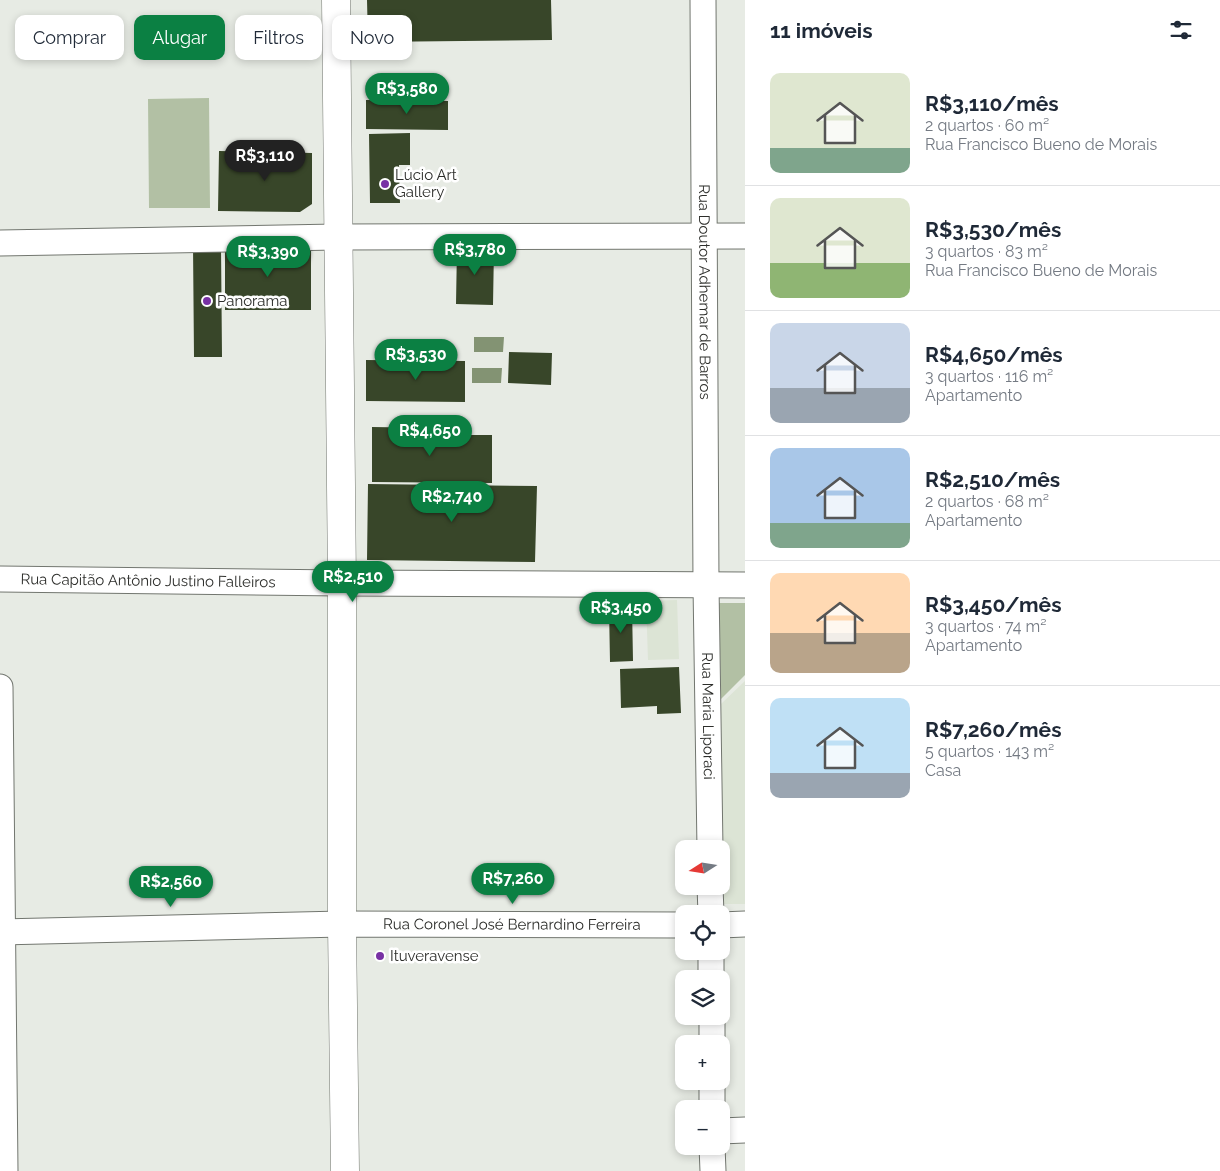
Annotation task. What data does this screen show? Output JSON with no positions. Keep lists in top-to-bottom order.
{
  "streets": {
    "street": [
      "Rua Doutor Adhemar de Barros",
      "Rua Capitão Antônio Justino Falleiros",
      "Rua Maria Liporaci",
      "Rua Coronel José Bernardino Ferreira"
    ]
  },
  "crossings": [
    ["Rua Doutor Adhemar de Barros", "Rua Capitão Antônio Justino Falleiros"],
    ["Rua Doutor Adhemar de Barros", "Rua Maria Liporaci"],
    ["Rua Capitão Antônio Justino Falleiros", "Rua Maria Liporaci"]
  ],
  "places": ["Lúcio Art Gallery", "Panorama", "Ituveravense"],
  "north": "left",
  "page": {
    "heading": "11 imóveis",
    "chip": [
      "Comprar",
      "Alugar",
      "Filtros",
      "Novo"
    ],
    "list": [
      {
        "name": "R$3,110/mês",
        "note": "2 quartos · 60 m² · Rua Francisco Bueno de Morais"
      },
      {
        "name": "R$3,530/mês",
        "note": "3 quartos · 83 m² · Rua Francisco Bueno de Morais"
      },
      {
        "name": "R$4,650/mês",
        "note": "3 quartos · 116 m² · Apartamento"
      },
      {
        "name": "R$2,510/mês",
        "note": "2 quartos · 68 m² · Apartamento"
      },
      {
        "name": "R$3,450/mês",
        "note": "3 quartos · 74 m² · Apartamento"
      },
      {
        "name": "R$7,260/mês",
        "note": "5 quartos · 143 m² · Casa"
      }
    ],
    "price": [
      "R$3,580",
      "R$3,110",
      "R$3,780",
      "R$3,390",
      "R$3,530",
      "R$4,650",
      "R$2,740",
      "R$2,510",
      "R$3,450",
      "R$7,260",
      "R$2,560"
    ],
    "map_buttons": ["+", "−"]
  }
}
